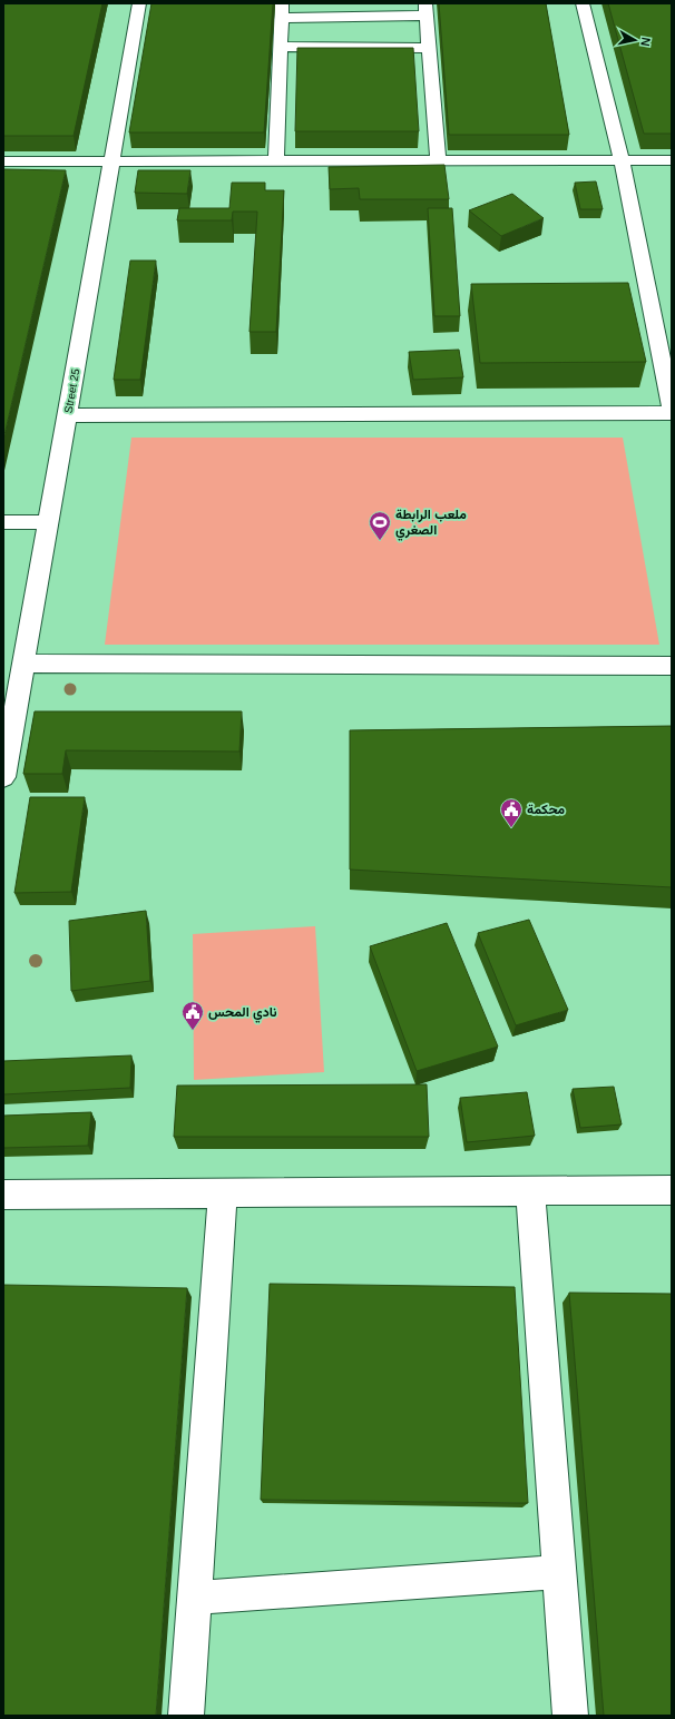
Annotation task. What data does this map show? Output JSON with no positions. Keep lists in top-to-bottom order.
{
  "streets": {
    "street": ["Street 25"]
  },
  "places": {
    "sports": ["ملعب الرابطة الصغري"],
    "public building": ["محكمة", "نادي المحس"]
  },
  "north": "right"
}
